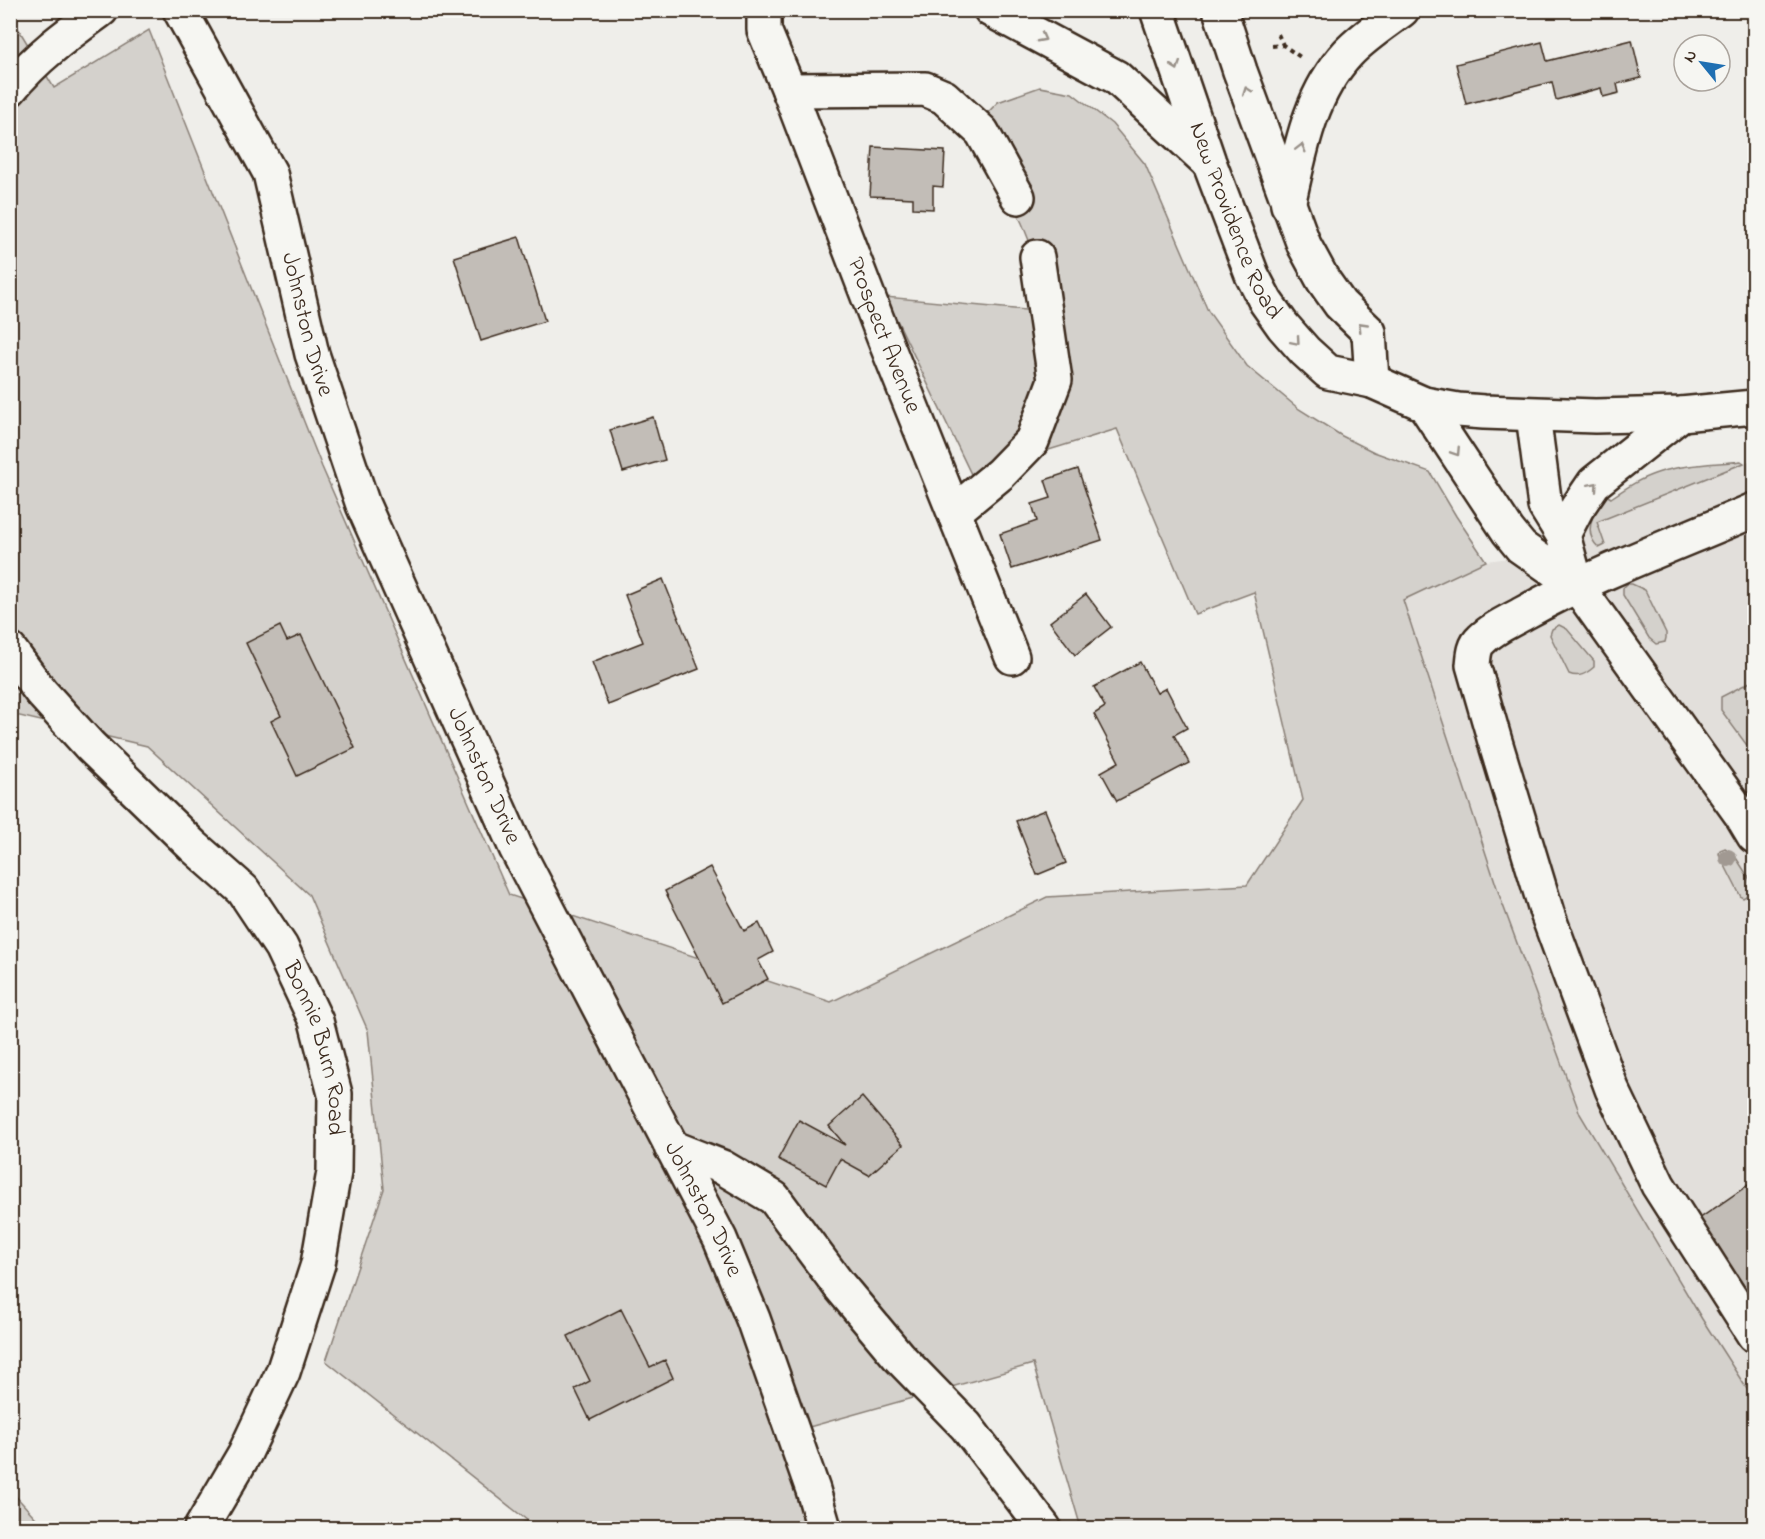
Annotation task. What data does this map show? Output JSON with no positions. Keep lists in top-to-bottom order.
{
  "streets": {
    "main road": [
      "New Providence Road",
      "Johnston Drive",
      "Prospect Avenue",
      "Bonnie Burn Road"
    ]
  },
  "north": "top left"
}
